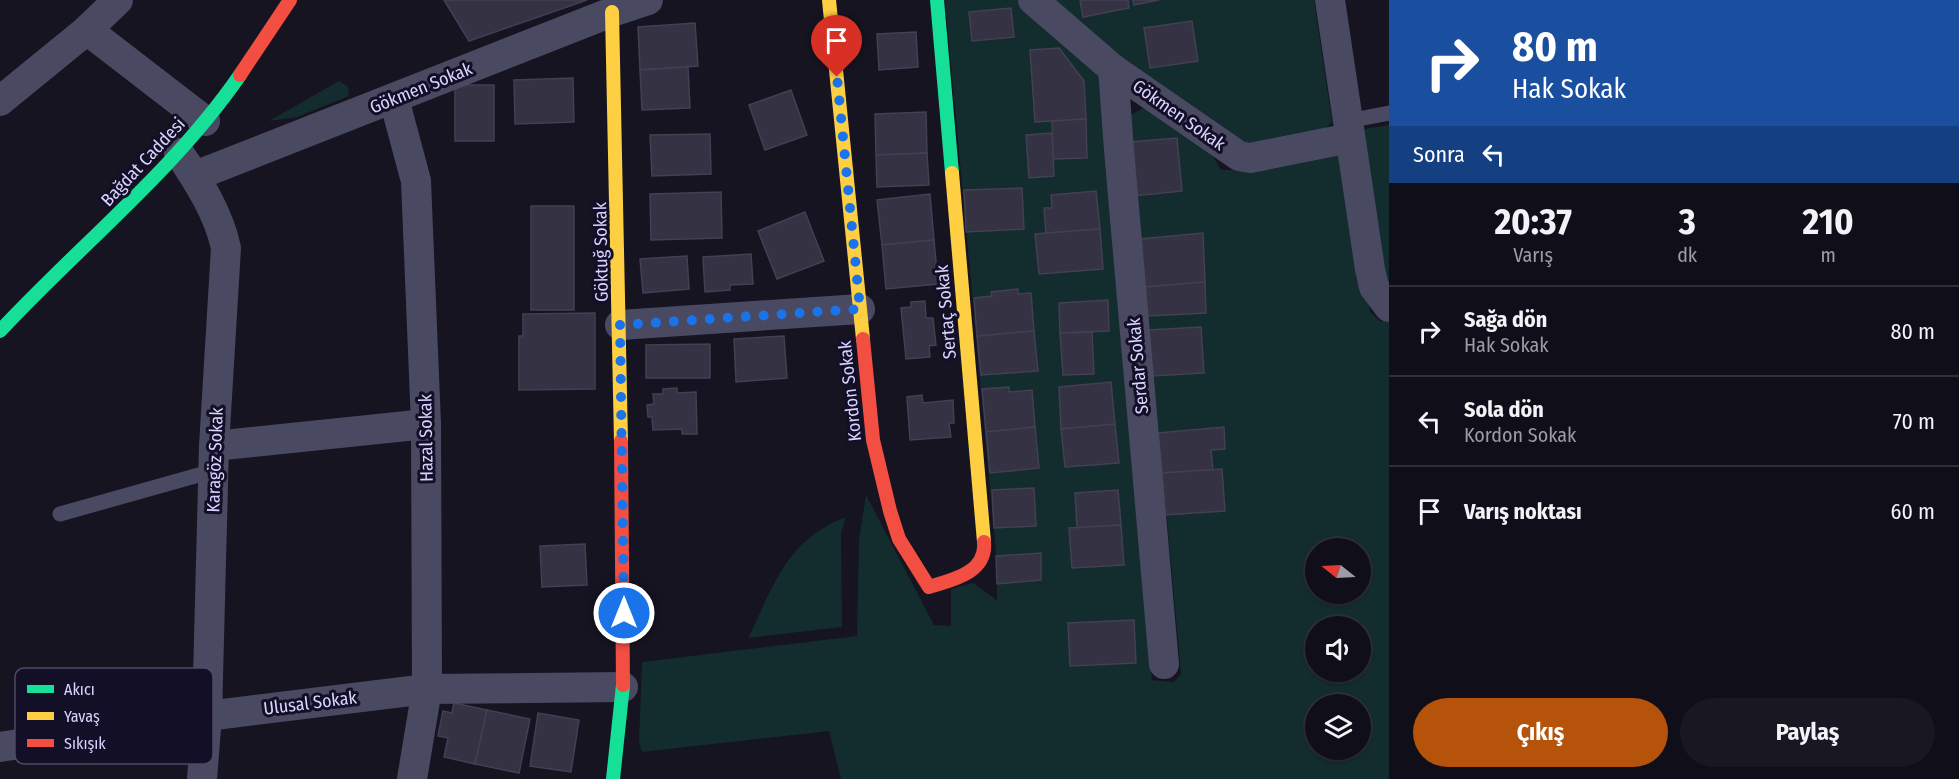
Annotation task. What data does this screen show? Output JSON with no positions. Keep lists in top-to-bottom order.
{
  "streets": {
    "street": [
      "Gökmen Sokak",
      "Bağdat Caddesi",
      "Göktuğ Sokak",
      "Sertaç Sokak",
      "Serdar Sokak",
      "Kordon Sokak",
      "Hazal Sokak",
      "Karagöz Sokak",
      "Ulusal Sokak"
    ]
  },
  "crossings": [
    ["Gökmen Sokak", "Bağdat Caddesi"],
    ["Gökmen Sokak", "Göktuğ Sokak"],
    ["Gökmen Sokak", "Serdar Sokak"],
    ["Gökmen Sokak", "Hazal Sokak"],
    ["Gökmen Sokak", "Karagöz Sokak"],
    ["Bağdat Caddesi", "Karagöz Sokak"],
    ["Göktuğ Sokak", "Ulusal Sokak"],
    ["Sertaç Sokak", "Kordon Sokak"],
    ["Hazal Sokak", "Ulusal Sokak"]
  ],
  "legend": ["Akıcı", "Yavaş", "Sıkışık"],
  "north": "left",
  "page": {
    "turn": ["80 m", "Hak Sokak"],
    "then": "Sonra",
    "eta": [
      "20:37",
      "Varış",
      "3",
      "dk",
      "210",
      "m"
    ],
    "list": [
      {
        "name": "Sağa dön",
        "note": "Hak Sokak",
        "value": "80 m"
      },
      {
        "name": "Sola dön",
        "note": "Kordon Sokak",
        "value": "70 m"
      },
      {
        "name": "Varış noktası",
        "value": "60 m"
      }
    ],
    "buttons": ["Çıkış", "Paylaş"]
  }
}
